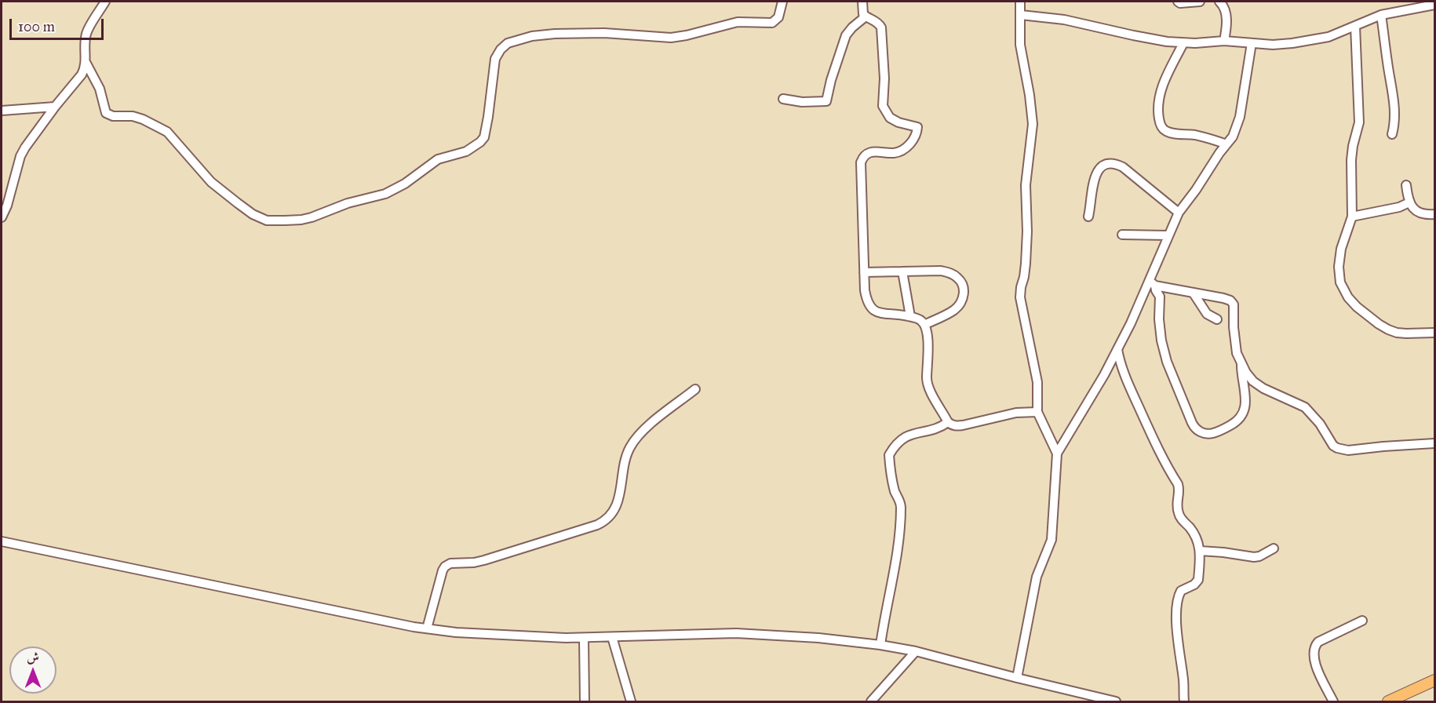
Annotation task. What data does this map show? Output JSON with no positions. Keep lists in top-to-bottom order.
{
  "scale_bar": "100 m",
  "north": "top"
}
